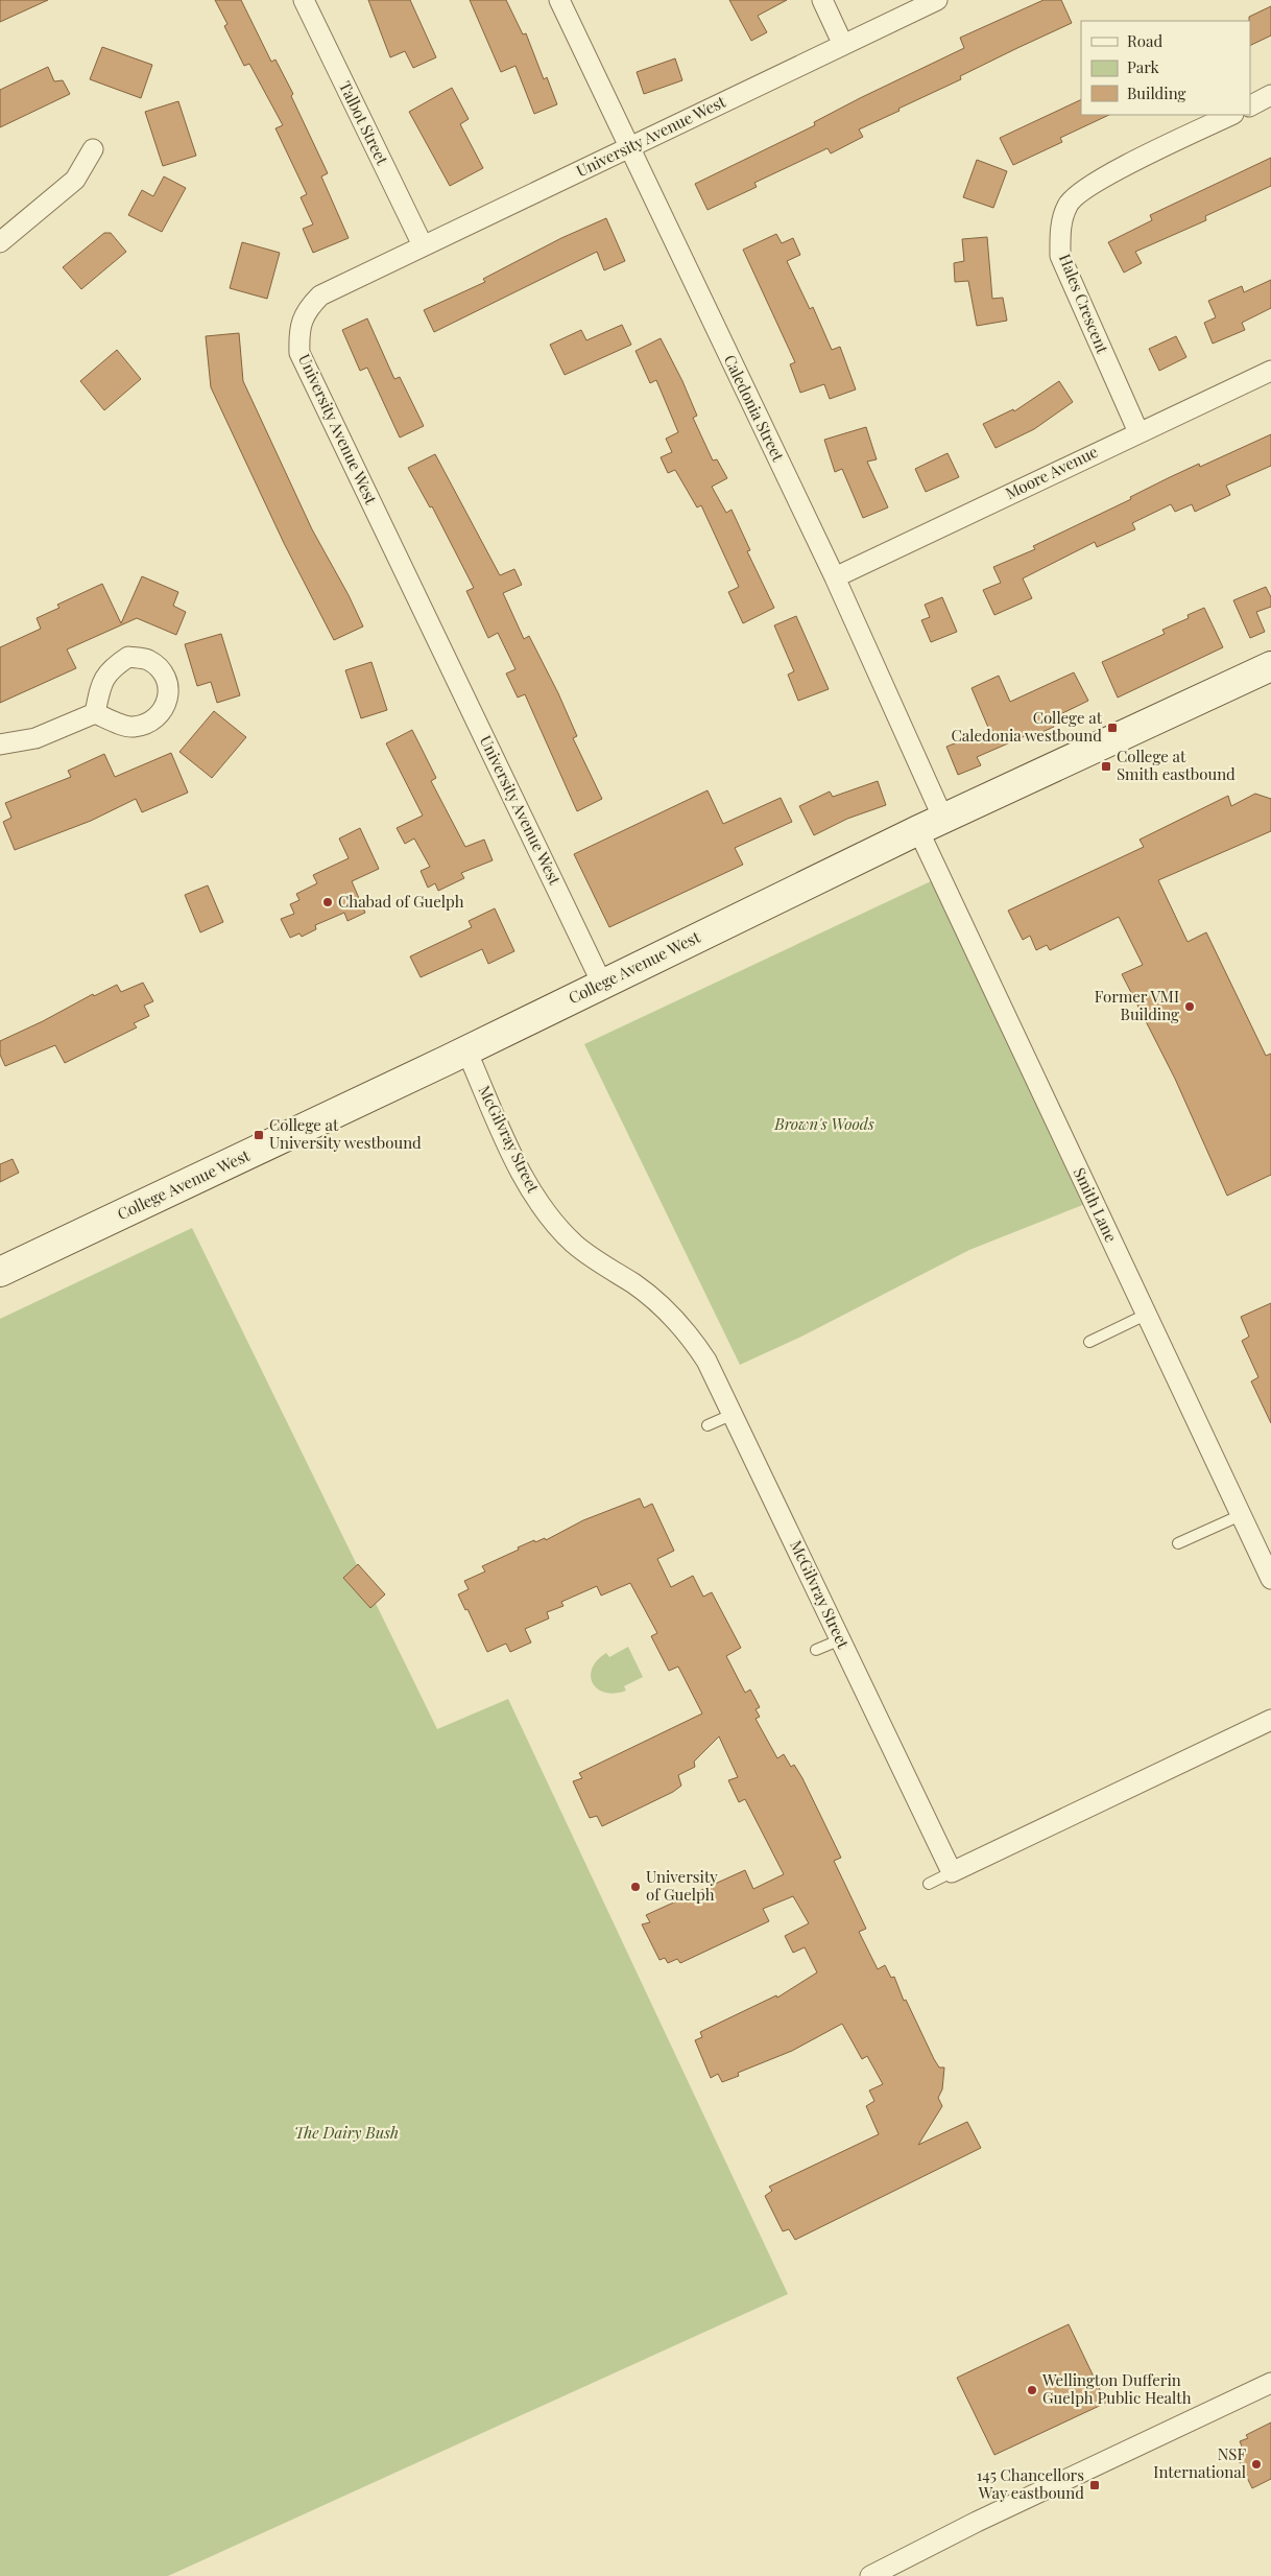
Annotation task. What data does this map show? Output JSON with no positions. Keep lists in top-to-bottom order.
{
  "streets": {
    "main road": ["College Avenue West"],
    "street": [
      "Talbot Street",
      "University Avenue West",
      "Hales Crescent",
      "Caledonia Street",
      "Moore Avenue",
      "McGilvray Street",
      "Smith Lane"
    ]
  },
  "crossings": [
    ["Talbot Street", "University Avenue West"],
    ["University Avenue West", "Caledonia Street"],
    ["University Avenue West", "College Avenue West"],
    ["Hales Crescent", "Moore Avenue"],
    ["Caledonia Street", "Moore Avenue"],
    ["Caledonia Street", "College Avenue West"],
    ["Caledonia Street", "Smith Lane"],
    ["College Avenue West", "McGilvray Street"],
    ["College Avenue West", "Smith Lane"]
  ],
  "parks": ["Brown's Woods", "The Dairy Bush"],
  "places": {
    "transit": [
      "College at Caledonia westbound",
      "College at Smith eastbound",
      "College at University westbound",
      "145 Chancellors Way eastbound"
    ],
    "other": [
      "Chabad of Guelph",
      "Former VMI Building",
      "University of Guelph",
      "Wellington Dufferin Guelph Public Health",
      "NSF International"
    ]
  },
  "legend": ["Road", "Park", "Building"]
}
